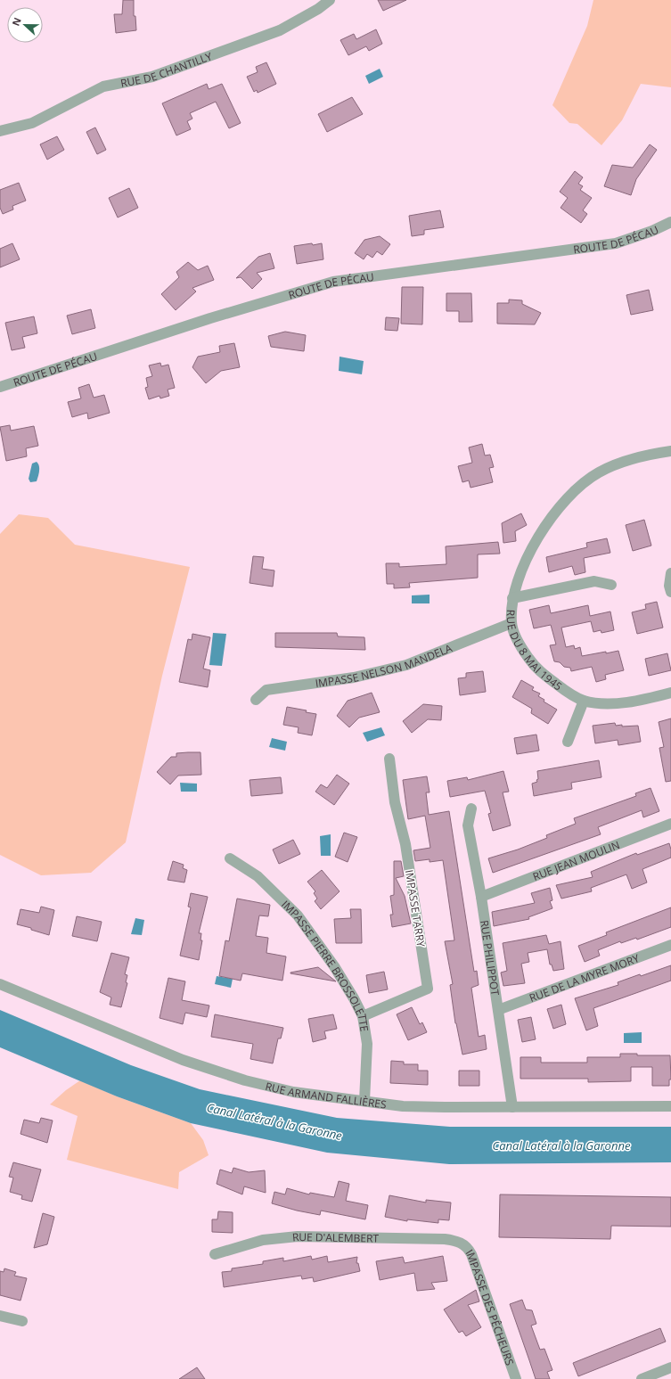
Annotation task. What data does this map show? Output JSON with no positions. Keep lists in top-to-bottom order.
{
  "streets": {
    "street": [
      "RUE DE CHANTILLY",
      "ROUTE DE PÉCAU",
      "RUE DU 8 MAI 1945",
      "IMPASSE NELSON MANDELA",
      "RUE JEAN MOULIN",
      "IMPASSE TARRY",
      "RUE PHILIPPOT",
      "IMPASSE PIERRE BROSSOLETTE",
      "RUE DE LA MYRE MORY",
      "RUE ARMAND FALLIÈRES",
      "RUE D'ALEMBERT",
      "IMPASSE DES PÊCHEURS"
    ]
  },
  "crossings": [
    ["RUE DU 8 MAI 1945", "IMPASSE NELSON MANDELA"],
    ["RUE JEAN MOULIN", "RUE PHILIPPOT"],
    ["IMPASSE TARRY", "IMPASSE PIERRE BROSSOLETTE"],
    ["RUE PHILIPPOT", "RUE DE LA MYRE MORY"],
    ["RUE PHILIPPOT", "RUE ARMAND FALLIÈRES"],
    ["IMPASSE PIERRE BROSSOLETTE", "RUE ARMAND FALLIÈRES"],
    ["RUE D'ALEMBERT", "IMPASSE DES PÊCHEURS"]
  ],
  "water": ["Canal Latéral à la Garonne"],
  "north": "left"
}
